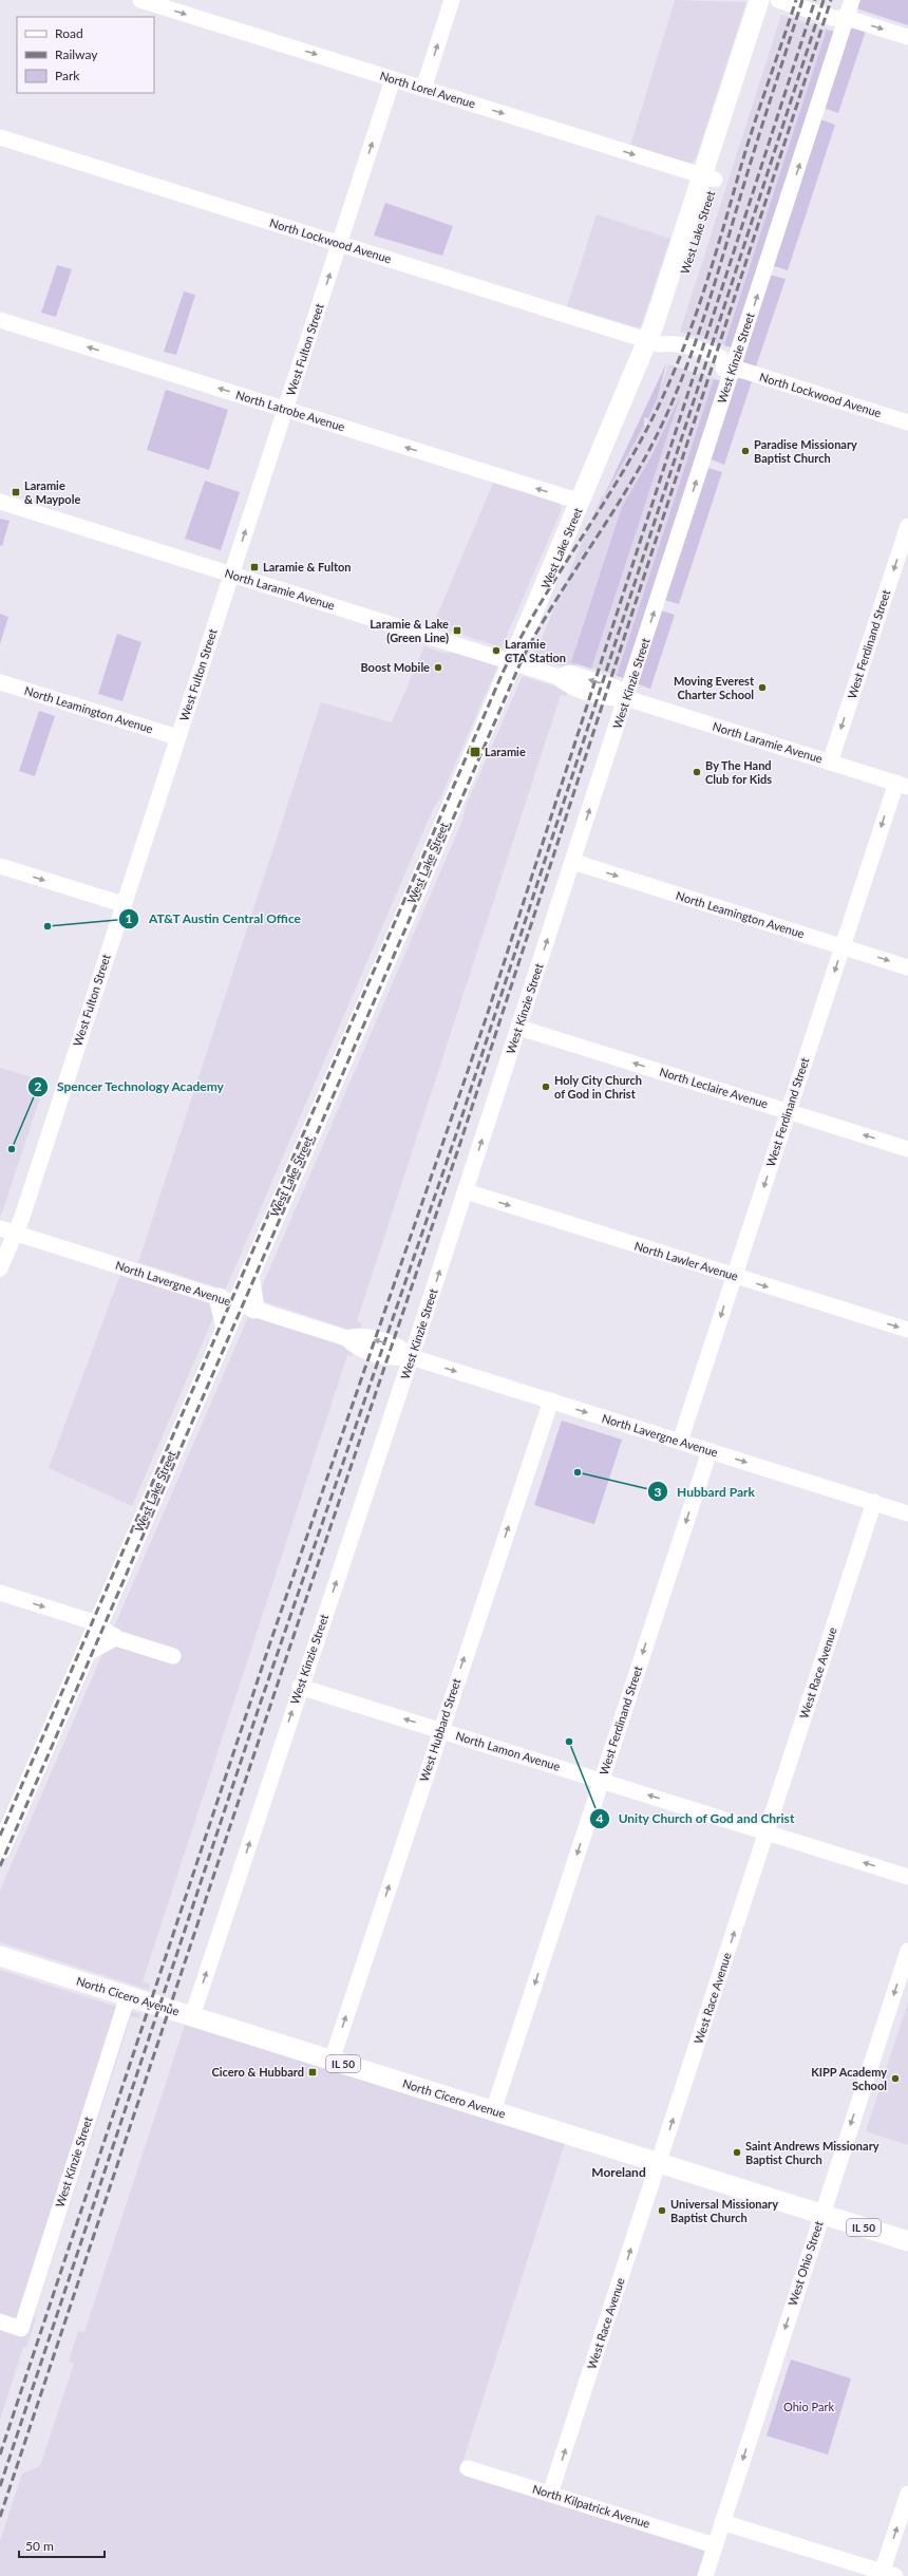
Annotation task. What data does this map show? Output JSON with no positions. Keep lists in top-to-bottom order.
{
  "streets": {
    "main road": ["West Lake Street", "North Cicero Avenue", "IL 50"],
    "street": [
      "North Lorel Avenue",
      "North Lockwood Avenue",
      "West Fulton Street",
      "West Kinzie Street",
      "North Latrobe Avenue",
      "North Laramie Avenue",
      "West Ferdinand Street",
      "North Leamington Avenue",
      "North Leclaire Avenue",
      "North Lawler Avenue",
      "North Lavergne Avenue",
      "West Race Avenue",
      "West Hubbard Street",
      "North Lamon Avenue",
      "West Ohio Street",
      "North Kilpatrick Avenue"
    ]
  },
  "crossings": [
    ["North Lorel Avenue", "West Lake Street"],
    ["North Lorel Avenue", "West Fulton Street"],
    ["West Lake Street", "North Lockwood Avenue"],
    ["West Lake Street", "North Latrobe Avenue"],
    ["West Lake Street", "North Laramie Avenue"],
    ["West Lake Street", "North Lavergne Avenue"],
    ["North Lockwood Avenue", "West Fulton Street"],
    ["North Lockwood Avenue", "West Kinzie Street"],
    ["West Fulton Street", "North Latrobe Avenue"],
    ["West Fulton Street", "North Laramie Avenue"],
    ["West Fulton Street", "North Leamington Avenue"],
    ["West Fulton Street", "North Lavergne Avenue"],
    ["West Kinzie Street", "North Laramie Avenue"],
    ["West Kinzie Street", "North Leamington Avenue"],
    ["West Kinzie Street", "North Leclaire Avenue"],
    ["West Kinzie Street", "North Lawler Avenue"],
    ["West Kinzie Street", "North Lavergne Avenue"],
    ["West Kinzie Street", "North Lamon Avenue"],
    ["West Kinzie Street", "North Cicero Avenue"],
    ["North Laramie Avenue", "West Ferdinand Street"],
    ["West Ferdinand Street", "North Leamington Avenue"],
    ["West Ferdinand Street", "North Leclaire Avenue"],
    ["West Ferdinand Street", "North Lawler Avenue"],
    ["West Ferdinand Street", "North Lavergne Avenue"],
    ["West Ferdinand Street", "North Lamon Avenue"],
    ["West Ferdinand Street", "North Cicero Avenue"],
    ["North Lavergne Avenue", "West Race Avenue"],
    ["North Lavergne Avenue", "West Hubbard Street"],
    ["West Race Avenue", "North Lamon Avenue"],
    ["West Race Avenue", "North Cicero Avenue"],
    ["West Race Avenue", "North Kilpatrick Avenue"],
    ["West Hubbard Street", "North Lamon Avenue"],
    ["West Hubbard Street", "North Cicero Avenue"],
    ["North Cicero Avenue", "West Ohio Street"],
    ["West Ohio Street", "North Kilpatrick Avenue"]
  ],
  "one_way": [
    "North Lorel Avenue",
    "West Fulton Street",
    "West Kinzie Street",
    "North Latrobe Avenue",
    "West Ferdinand Street",
    "North Leamington Avenue",
    "North Leclaire Avenue",
    "North Lawler Avenue",
    "North Lavergne Avenue",
    "West Race Avenue",
    "West Hubbard Street",
    "North Lamon Avenue",
    "West Ohio Street"
  ],
  "districts": ["Moreland"],
  "parks": ["Ohio Park"],
  "places": {
    "other": [
      "Paradise Missionary Baptist Church",
      "Laramie CTA Station",
      "Boost Mobile",
      "Moving Everest Charter School",
      "By The Hand Club for Kids",
      "AT&T Austin Central Office",
      "Holy City Church of God in Christ",
      "Spencer Technology Academy",
      "Hubbard Park",
      "Unity Church of God and Christ",
      "KIPP Academy School",
      "Saint Andrews Missionary Baptist Church",
      "Universal Missionary Baptist Church"
    ],
    "transit": [
      "Laramie & Maypole",
      "Laramie & Fulton",
      "Laramie & Lake (Green Line)",
      "Laramie",
      "Cicero & Hubbard"
    ]
  },
  "legend": ["Road", "Railway", "Park"],
  "scale_bar": "50 m"
}
